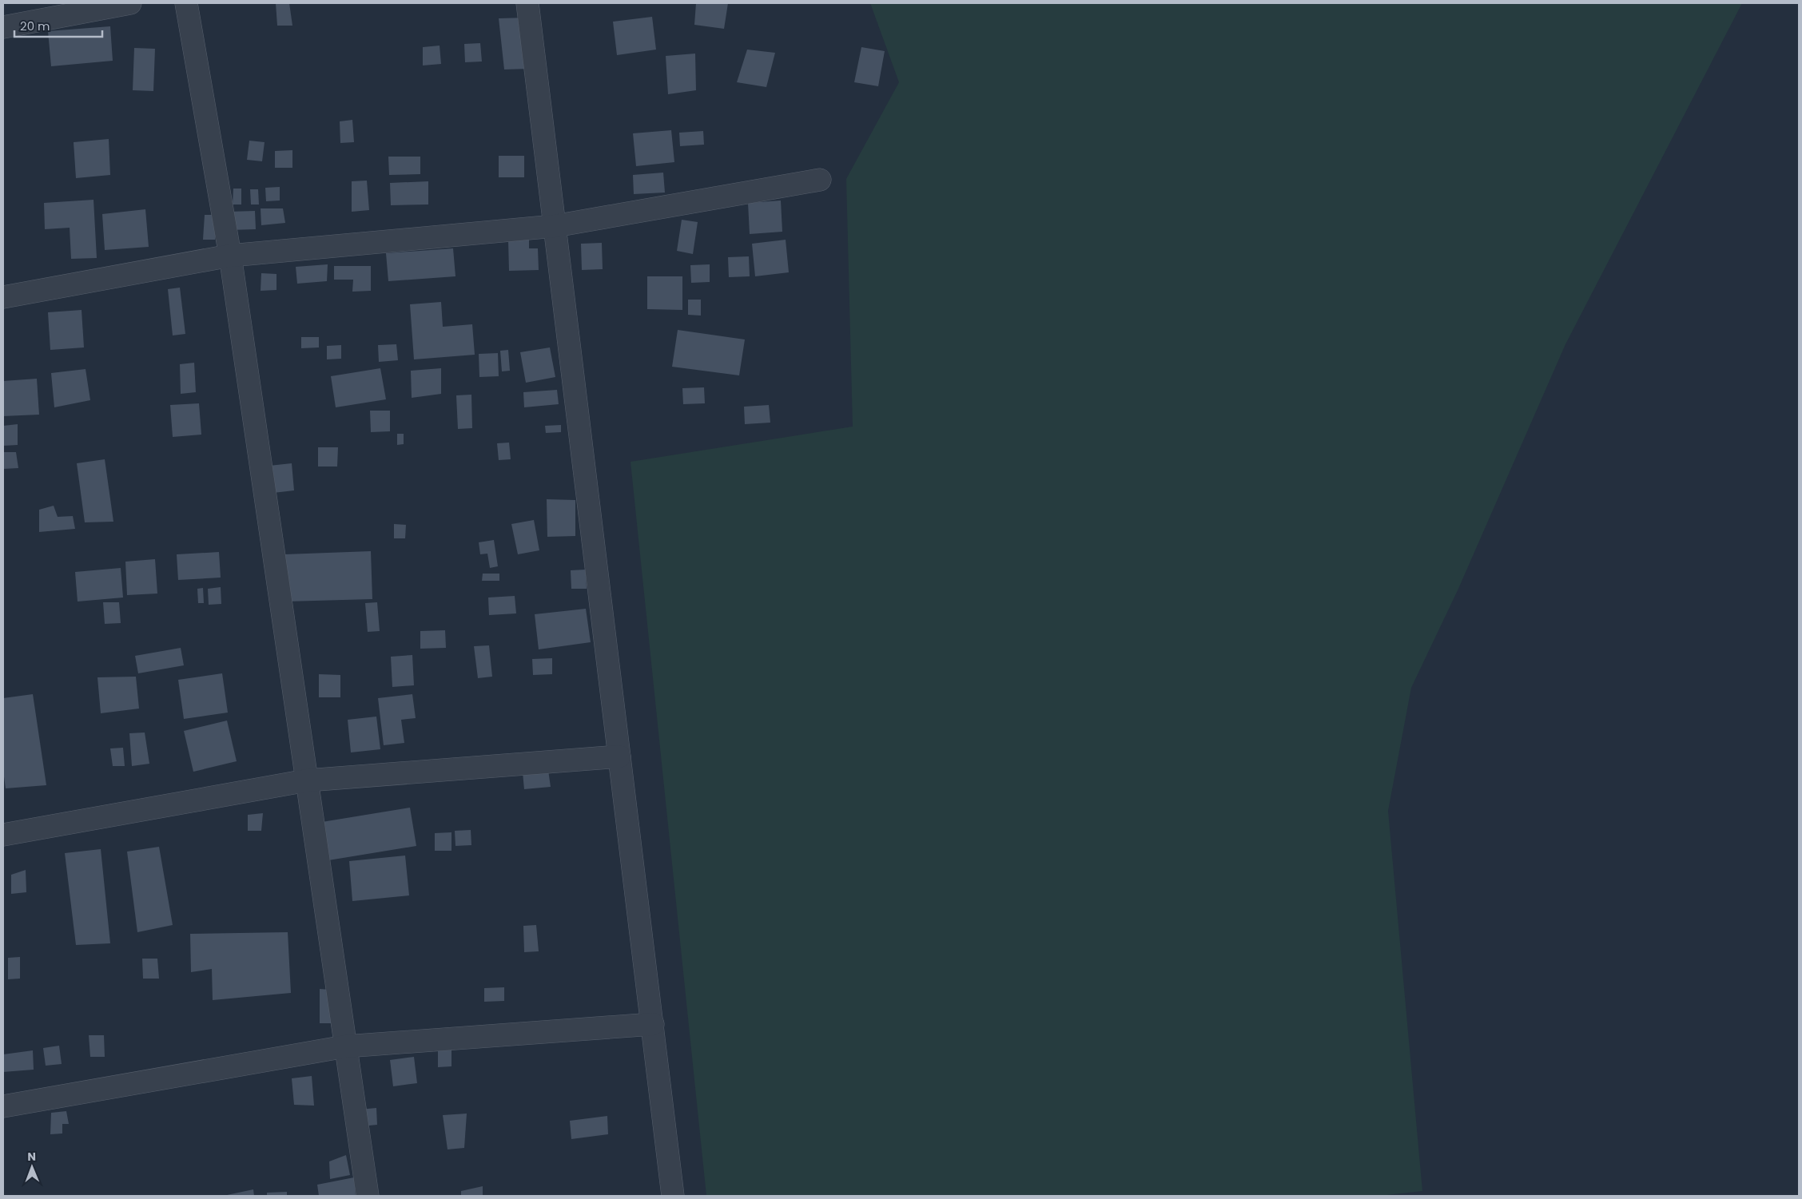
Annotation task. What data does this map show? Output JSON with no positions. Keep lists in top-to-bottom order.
{
  "scale_bar": "20 m",
  "north": "top"
}
